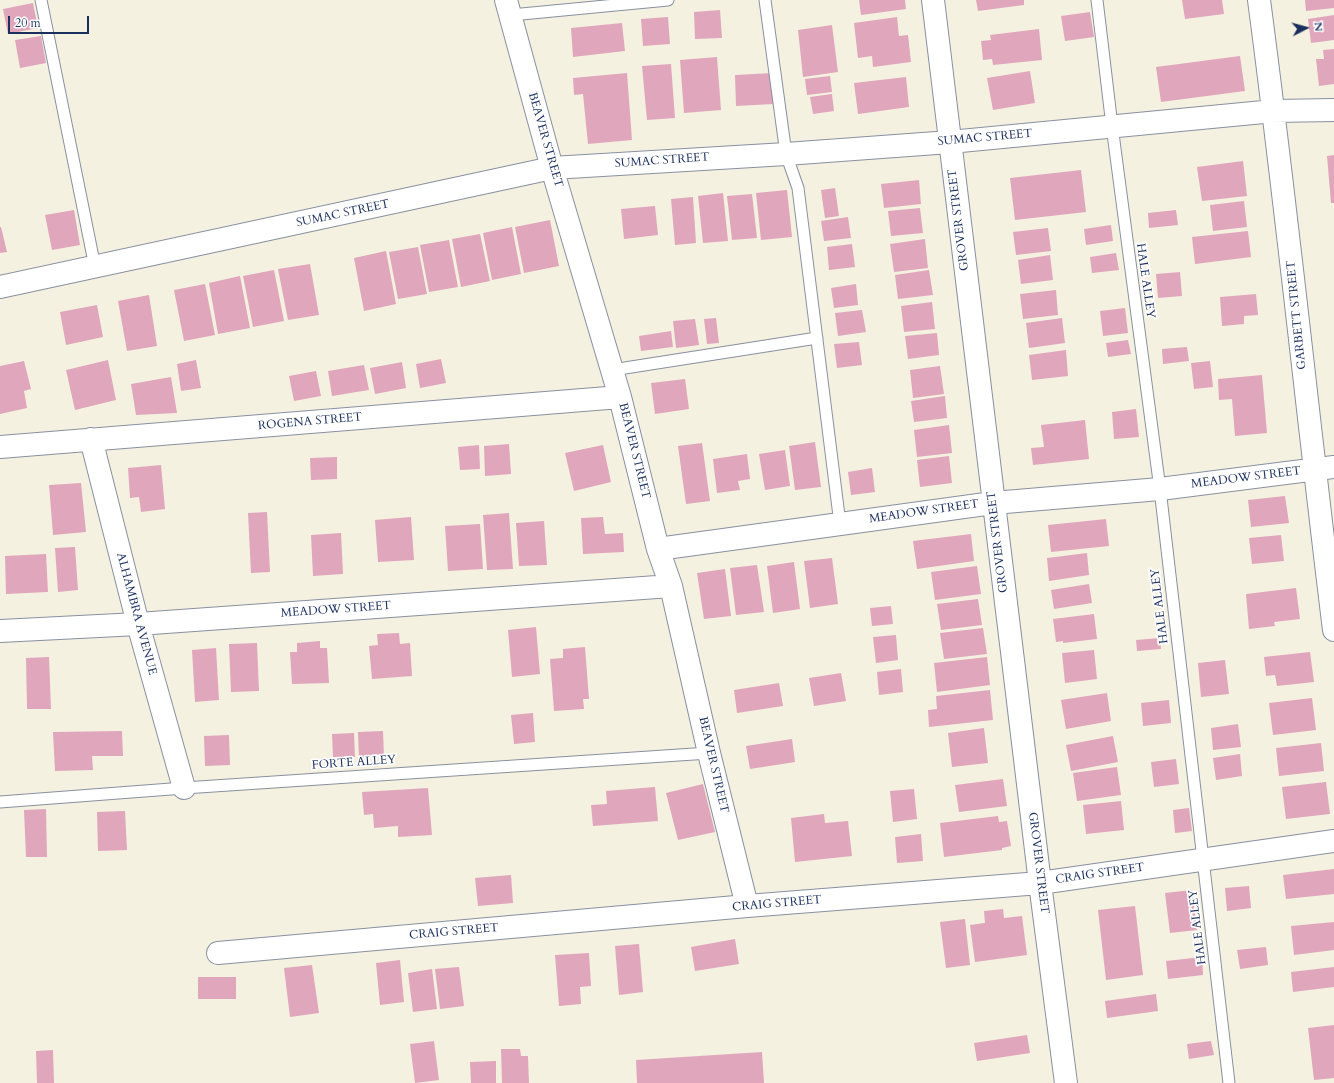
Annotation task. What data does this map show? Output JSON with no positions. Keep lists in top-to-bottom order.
{
  "streets": {
    "street": [
      "SUMAC STREET",
      "BEAVER STREET",
      "GROVER STREET",
      "GARBETT STREET",
      "ROGENA STREET",
      "MEADOW STREET",
      "ALHAMBRA AVENUE",
      "CRAIG STREET"
    ],
    "lane": ["HALE ALLEY", "FORTE ALLEY"]
  },
  "crossings": [
    ["SUMAC STREET", "BEAVER STREET"],
    ["SUMAC STREET", "GROVER STREET"],
    ["SUMAC STREET", "HALE ALLEY"],
    ["SUMAC STREET", "GARBETT STREET"],
    ["BEAVER STREET", "ROGENA STREET"],
    ["BEAVER STREET", "MEADOW STREET"],
    ["BEAVER STREET", "FORTE ALLEY"],
    ["BEAVER STREET", "CRAIG STREET"],
    ["GROVER STREET", "MEADOW STREET"],
    ["GROVER STREET", "CRAIG STREET"],
    ["HALE ALLEY", "MEADOW STREET"],
    ["HALE ALLEY", "CRAIG STREET"],
    ["GARBETT STREET", "MEADOW STREET"],
    ["ROGENA STREET", "ALHAMBRA AVENUE"],
    ["MEADOW STREET", "ALHAMBRA AVENUE"],
    ["ALHAMBRA AVENUE", "FORTE ALLEY"]
  ],
  "scale_bar": "20 m",
  "north": "right"
}
